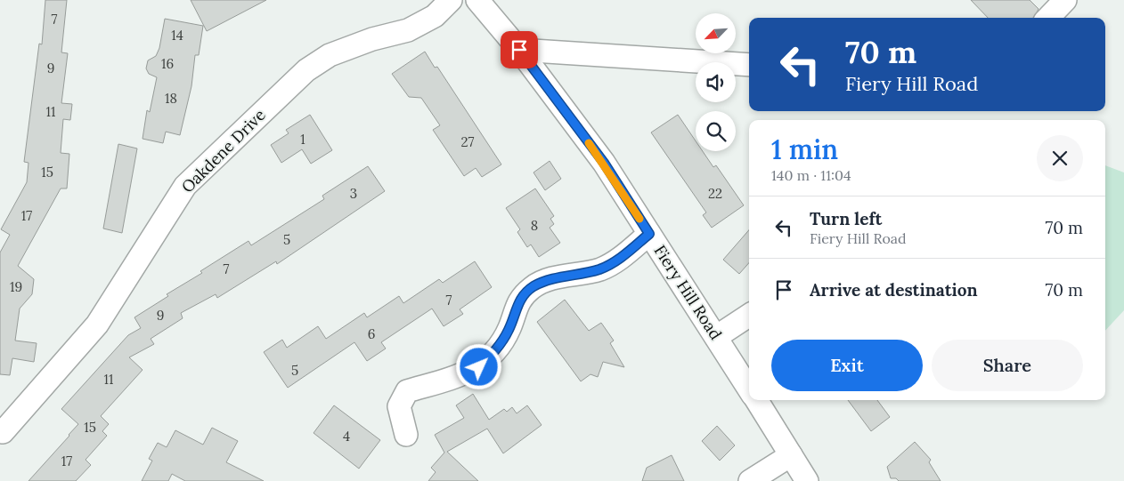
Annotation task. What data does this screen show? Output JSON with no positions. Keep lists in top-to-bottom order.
{
  "streets": {
    "street": ["Oakdene Drive", "Fiery Hill Road"]
  },
  "house_numbers": [
    "7",
    "14",
    "16",
    "9",
    "18",
    "11",
    "1",
    "27",
    "15",
    "3",
    "22",
    "17",
    "8",
    "5",
    "7",
    "19",
    "7",
    "9",
    "6",
    "5",
    "11",
    "15",
    "4",
    "17"
  ],
  "north": "bottom left",
  "page": {
    "turn": ["70 m", "Fiery Hill Road"],
    "heading": ["1 min", "140 m · 11:04"],
    "list": [
      {
        "name": "Turn left",
        "note": "Fiery Hill Road",
        "value": "70 m"
      },
      {
        "name": "Arrive at destination",
        "value": "70 m"
      }
    ],
    "buttons": ["Exit", "Share"]
  }
}
